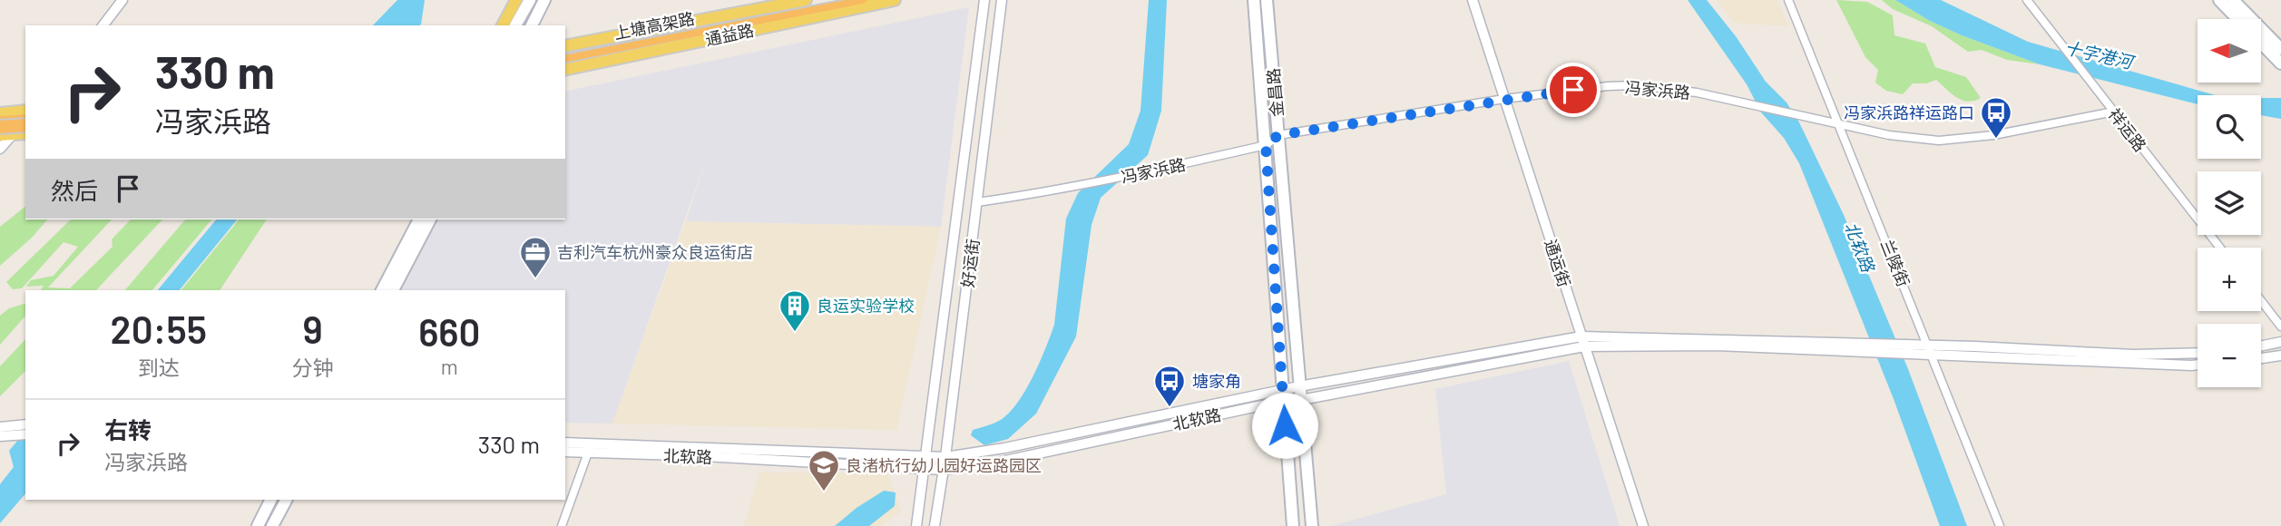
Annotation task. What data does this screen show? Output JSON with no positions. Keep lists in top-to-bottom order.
{
  "streets": {
    "highway": ["上塘高架路"],
    "main road": ["通益路", "金昌路"],
    "street": [
      "冯家浜路",
      "祥运路",
      "好运街",
      "通运街",
      "兰陵街",
      "北软路"
    ]
  },
  "crossings": [
    ["冯家浜路", "金昌路"],
    ["冯家浜路", "祥运路"],
    ["冯家浜路", "好运街"],
    ["冯家浜路", "通运街"],
    ["冯家浜路", "兰陵街"],
    ["金昌路", "北软路"],
    ["好运街", "北软路"],
    ["通运街", "北软路"],
    ["兰陵街", "北软路"]
  ],
  "water": ["十字港河", "北软路"],
  "places": {
    "bus stop": ["冯家浜路祥运路口", "塘家角"],
    "office": ["吉利汽车杭州豪众良运街店"],
    "building": ["良运实验学校"],
    "school or university": ["良渚杭行幼儿园好运路园区"]
  },
  "north": "left",
  "page": {
    "map_buttons": ["+", "−"],
    "turn": ["330 m", "冯家浜路"],
    "then": "然后",
    "eta": [
      "20:55",
      "到达",
      "9",
      "分钟",
      "660",
      "m"
    ],
    "list": [
      {
        "name": "右转",
        "note": "冯家浜路",
        "value": "330 m"
      }
    ]
  }
}
